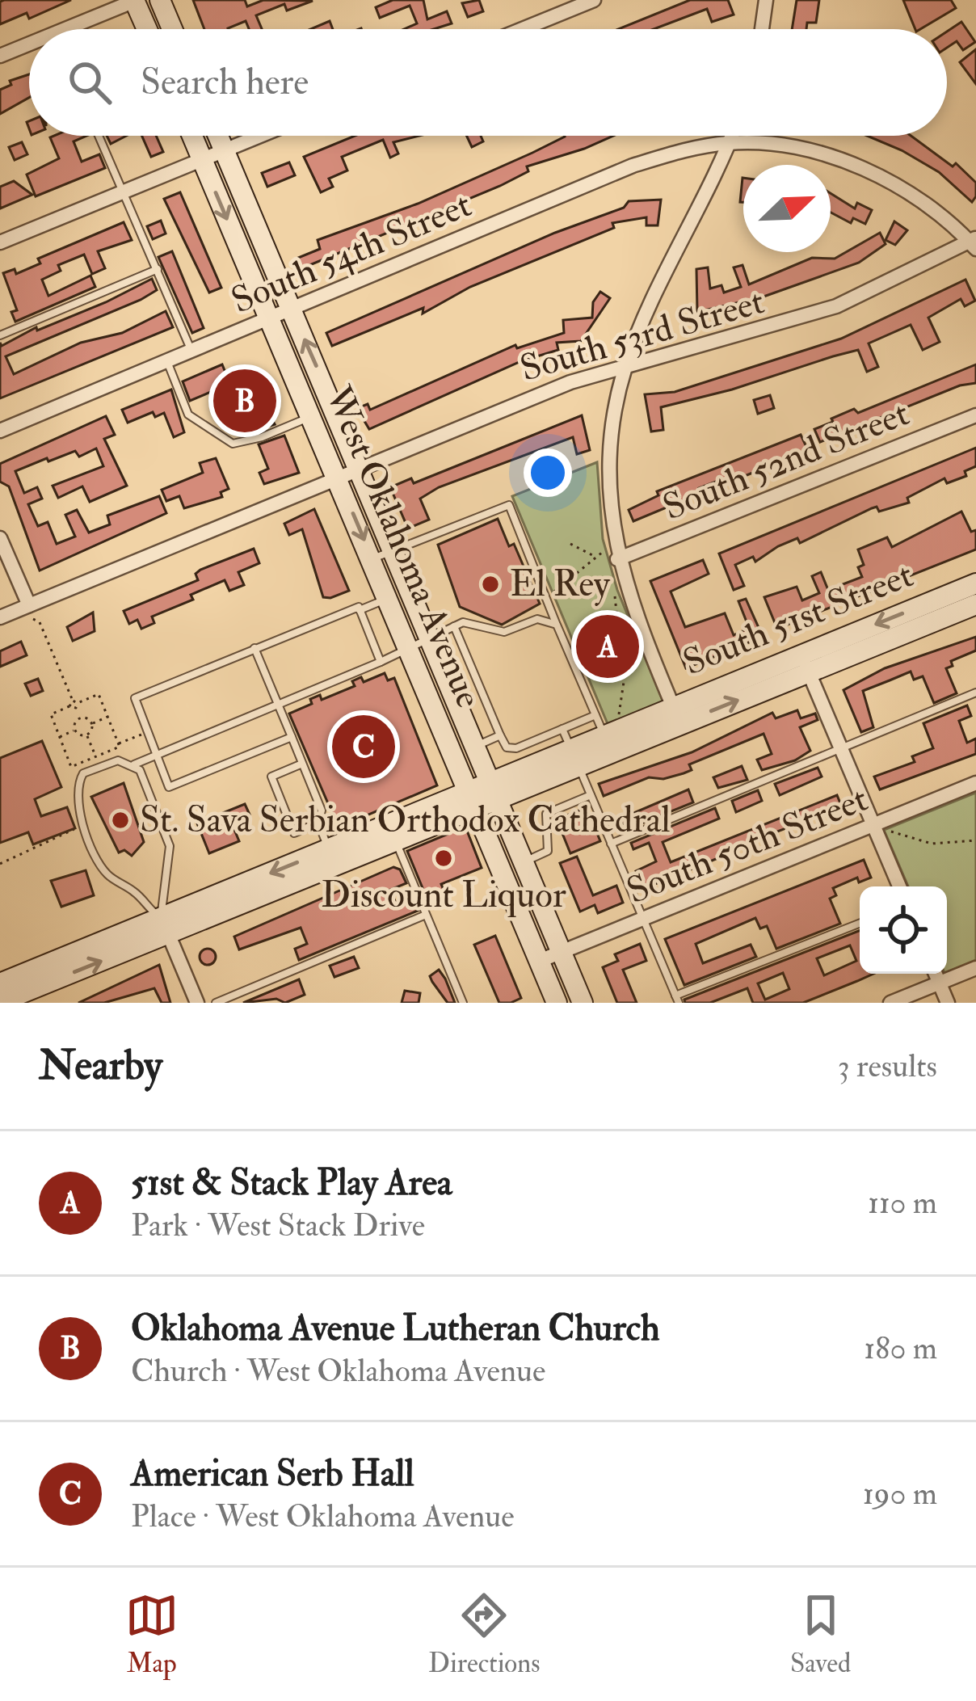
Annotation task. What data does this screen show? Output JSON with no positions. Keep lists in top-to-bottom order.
{
  "streets": {
    "main road": ["West Oklahoma Avenue", "South 51st Street"],
    "street": [
      "South 54th Street",
      "South 53rd Street",
      "South 52nd Street",
      "South 50th Street"
    ]
  },
  "crossings": [
    ["South 54th Street", "South 53rd Street"],
    ["South 54th Street", "West Oklahoma Avenue"],
    ["South 53rd Street", "West Oklahoma Avenue"],
    ["West Oklahoma Avenue", "South 51st Street"],
    ["West Oklahoma Avenue", "South 50th Street"]
  ],
  "places": ["El Rey", "St. Sava Serbian Orthodox Cathedral", "Discount Liquor"],
  "north": "top right",
  "page": {
    "search": "Search here",
    "pins": ["B", "A", "C"],
    "heading": ["Nearby", "3 results"],
    "list": [
      {
        "mark": "A",
        "name": "51st & Stack Play Area",
        "note": "Park · West Stack Drive",
        "value": "110 m"
      },
      {
        "mark": "B",
        "name": "Oklahoma Avenue Lutheran Church",
        "note": "Church · West Oklahoma Avenue",
        "value": "180 m"
      },
      {
        "mark": "C",
        "name": "American Serb Hall",
        "note": "Place · West Oklahoma Avenue",
        "value": "190 m"
      }
    ],
    "nav": ["Map", "Directions", "Saved"]
  }
}
